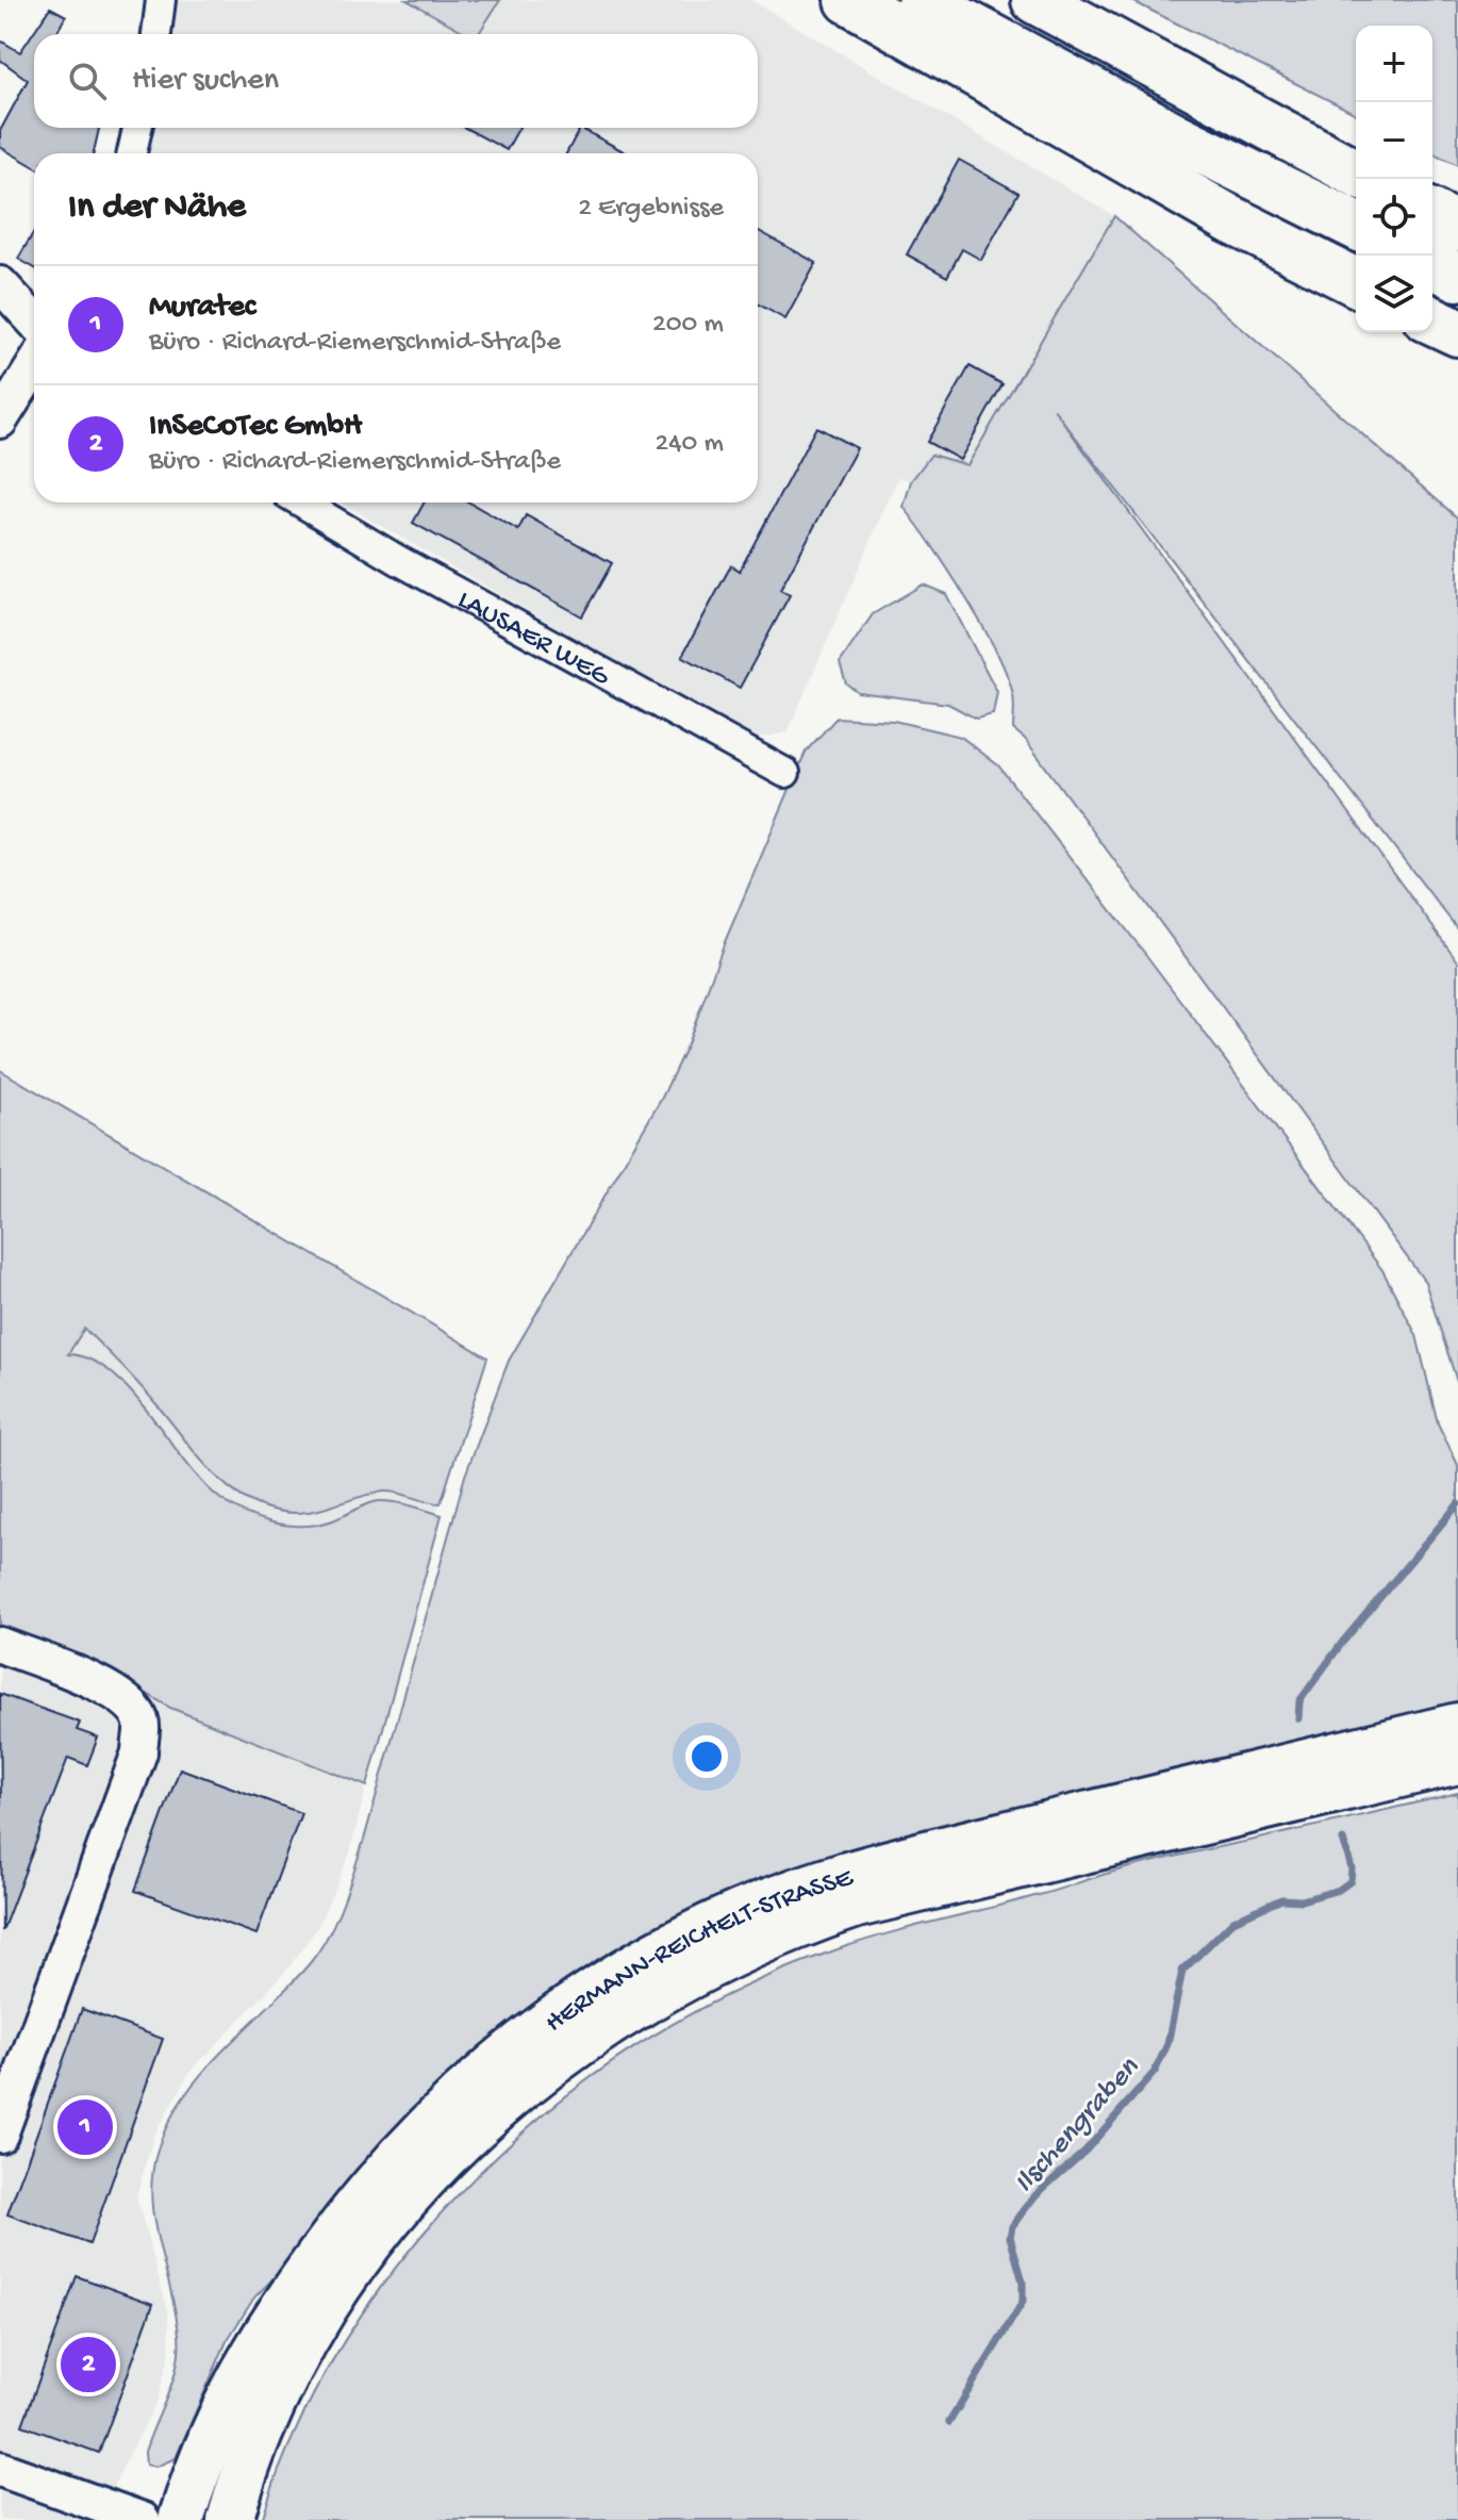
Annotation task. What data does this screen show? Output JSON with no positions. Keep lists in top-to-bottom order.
{
  "streets": {
    "main road": ["HERMANN-REICHELT-STRASSE"],
    "street": ["LAUSAER WEG"]
  },
  "water": ["Ilschengraben"],
  "page": {
    "map_buttons": ["+", "−"],
    "search": "Hier suchen",
    "heading": ["In der Nähe", "2 Ergebnisse"],
    "list": [
      {
        "mark": "1",
        "name": "Muratec",
        "note": "Büro · Richard-Riemerschmid-Straße",
        "value": "200 m"
      },
      {
        "mark": "2",
        "name": "InSeCoTec GmbH",
        "note": "Büro · Richard-Riemerschmid-Straße",
        "value": "240 m"
      }
    ],
    "pins": ["1", "2"]
  }
}
